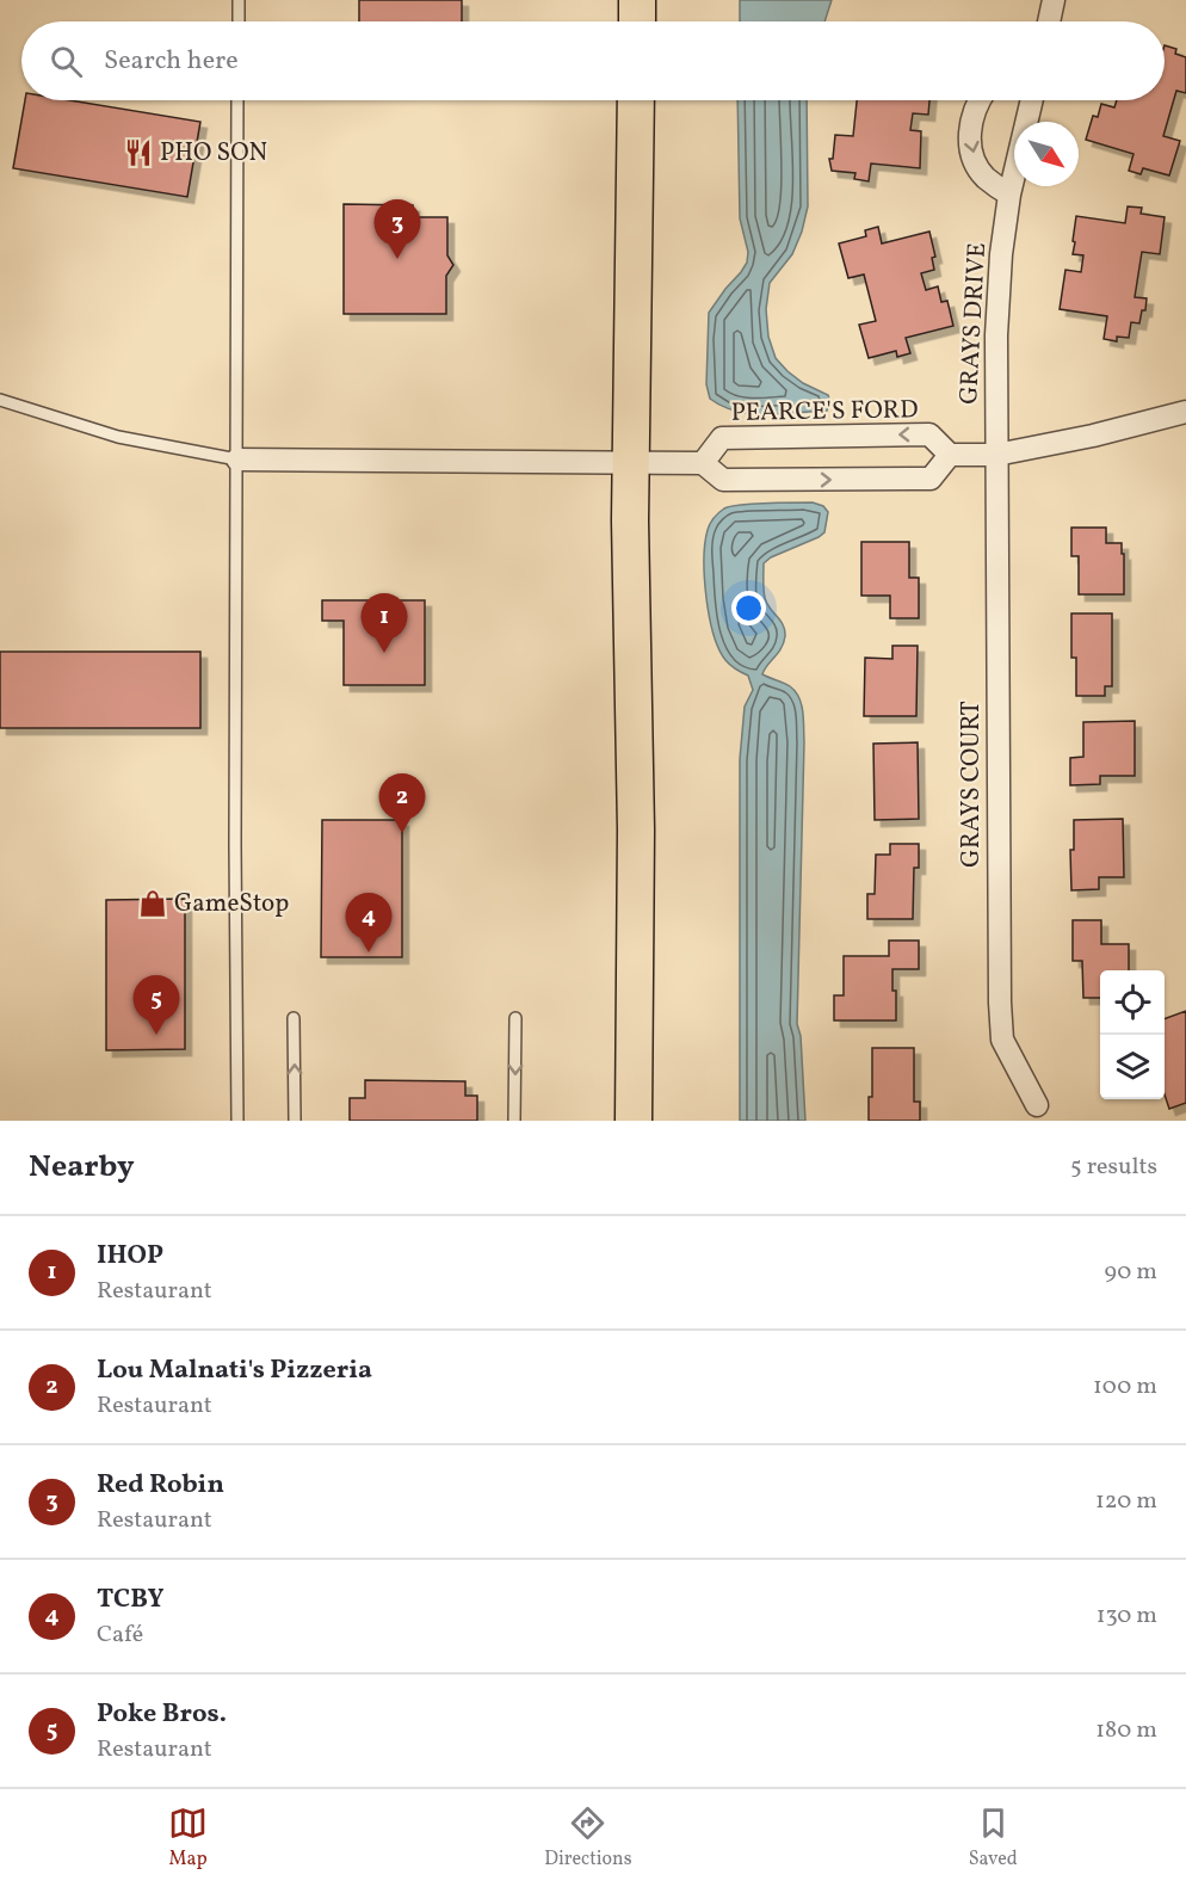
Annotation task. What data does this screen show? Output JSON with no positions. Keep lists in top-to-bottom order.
{
  "streets": {
    "street": ["GRAYS DRIVE", "PEARCE'S FORD", "GRAYS COURT"]
  },
  "crossings": [
    ["GRAYS DRIVE", "GRAYS COURT"]
  ],
  "places": {
    "restaurant": ["PHO SON"],
    "shop": ["GameStop"]
  },
  "north": "bottom right",
  "page": {
    "search": "Search here",
    "pins": [
      "3",
      "1",
      "2",
      "4",
      "5"
    ],
    "heading": ["Nearby", "5 results"],
    "list": [
      {
        "mark": "1",
        "name": "IHOP",
        "note": "Restaurant",
        "value": "90 m"
      },
      {
        "mark": "2",
        "name": "Lou Malnati's Pizzeria",
        "note": "Restaurant",
        "value": "100 m"
      },
      {
        "mark": "3",
        "name": "Red Robin",
        "note": "Restaurant",
        "value": "120 m"
      },
      {
        "mark": "4",
        "name": "TCBY",
        "note": "Café",
        "value": "130 m"
      },
      {
        "mark": "5",
        "name": "Poke Bros.",
        "note": "Restaurant",
        "value": "180 m"
      }
    ],
    "nav": ["Map", "Directions", "Saved"]
  }
}
